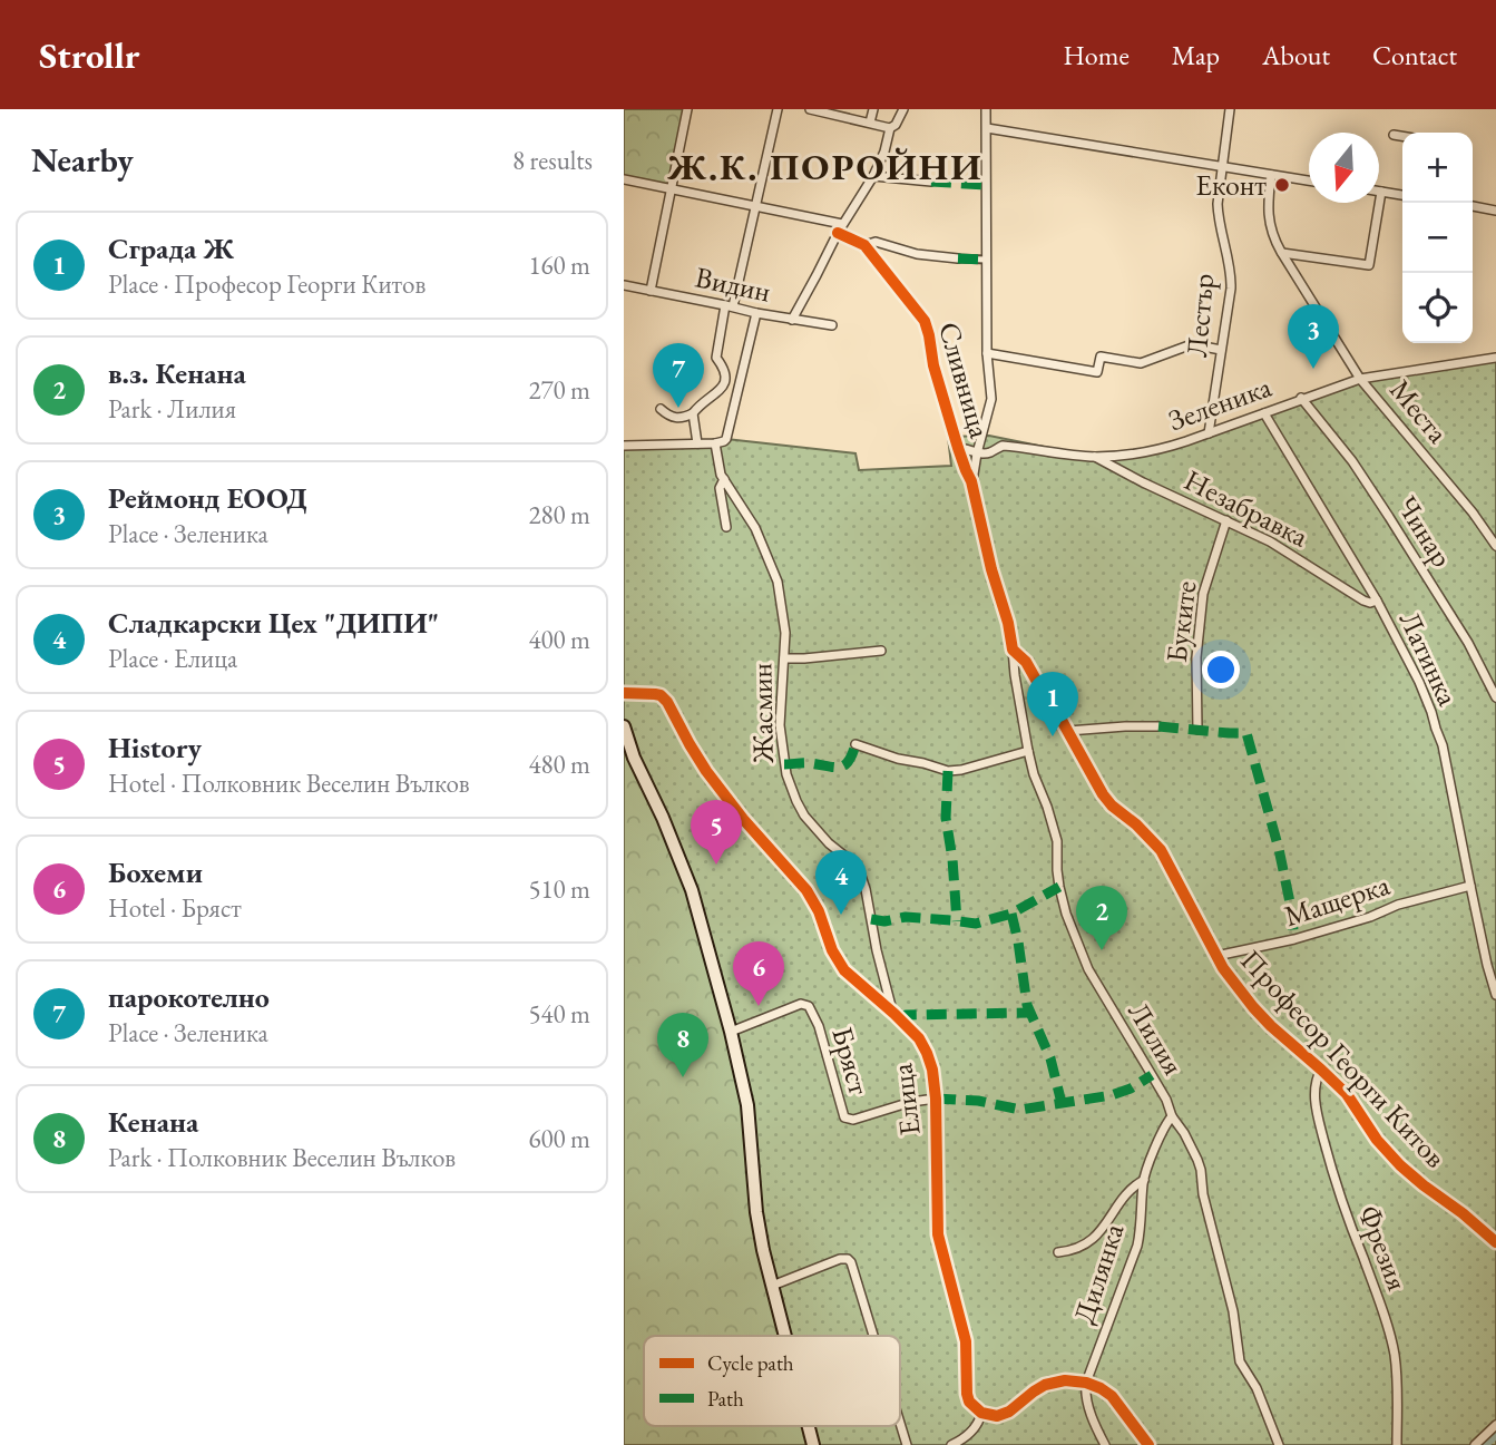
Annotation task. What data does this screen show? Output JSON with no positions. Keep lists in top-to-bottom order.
{
  "streets": {
    "street": [
      "Видин",
      "Лестър",
      "Сливница",
      "Зеленика",
      "Места",
      "Незабравка",
      "Чинар",
      "Буките",
      "Латинка",
      "Жасмин",
      "Мащерка",
      "Лилия",
      "Професор Георги Китов",
      "Бряст",
      "Елица",
      "Фрезия",
      "Дилянка"
    ]
  },
  "crossings": [
    ["Лестър", "Зеленика"],
    ["Сливница", "Зеленика"],
    ["Сливница", "Професор Георги Китов"],
    ["Зеленика", "Места"],
    ["Зеленика", "Незабравка"],
    ["Зеленика", "Чинар"],
    ["Зеленика", "Латинка"],
    ["Незабравка", "Буките"],
    ["Незабравка", "Латинка"],
    ["Латинка", "Мащерка"],
    ["Жасмин", "Елица"],
    ["Мащерка", "Професор Георги Китов"],
    ["Лилия", "Професор Георги Китов"],
    ["Лилия", "Дилянка"],
    ["Професор Георги Китов", "Фрезия"],
    ["Бряст", "Елица"]
  ],
  "districts": ["Ж.К. ПОРОЙНИ"],
  "places": ["Еконт"],
  "legend": ["Cycle path", "Path"],
  "north": "bottom",
  "page": {
    "header": "Strollr",
    "nav": [
      "Home",
      "Map",
      "About",
      "Contact"
    ],
    "heading": ["Nearby", "8 results"],
    "map_buttons": ["+", "−"],
    "list": [
      {
        "mark": "1",
        "name": "Сграда Ж",
        "note": "Place · Професор Георги Китов",
        "value": "160 m"
      },
      {
        "mark": "2",
        "name": "в.з. Кенана",
        "note": "Park · Лилия",
        "value": "270 m"
      },
      {
        "mark": "3",
        "name": "Реймонд ЕООД",
        "note": "Place · Зеленика",
        "value": "280 m"
      },
      {
        "mark": "4",
        "name": "Сладкарски Цех \"ДИПИ\"",
        "note": "Place · Елица",
        "value": "400 m"
      },
      {
        "mark": "5",
        "name": "History",
        "note": "Hotel · Полковник Веселин Вълков",
        "value": "480 m"
      },
      {
        "mark": "6",
        "name": "Бохеми",
        "note": "Hotel · Бряст",
        "value": "510 m"
      },
      {
        "mark": "7",
        "name": "парокотелно",
        "note": "Place · Зеленика",
        "value": "540 m"
      },
      {
        "mark": "8",
        "name": "Кенана",
        "note": "Park · Полковник Веселин Вълков",
        "value": "600 m"
      }
    ],
    "pins": [
      "3",
      "7",
      "1",
      "5",
      "4",
      "2",
      "6",
      "8"
    ]
  }
}
